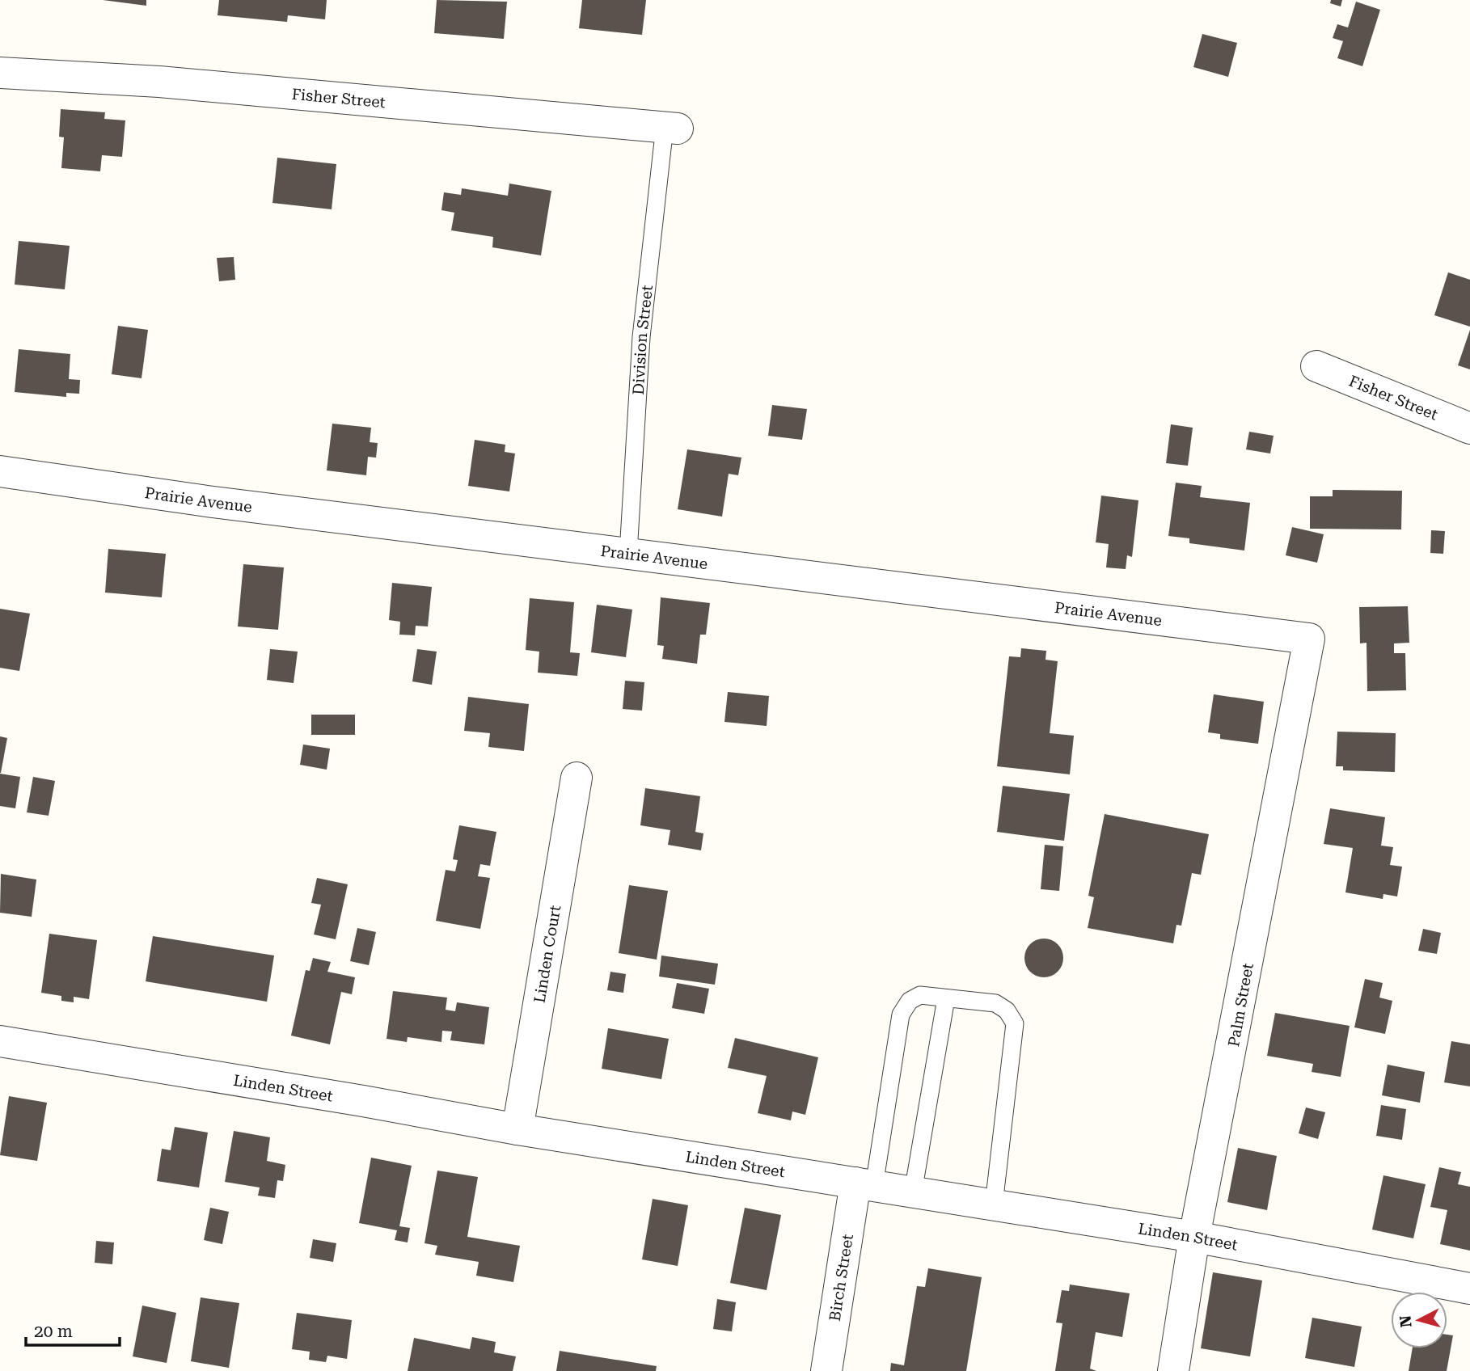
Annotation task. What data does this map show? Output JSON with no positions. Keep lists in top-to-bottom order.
{
  "streets": {
    "street": [
      "Fisher Street",
      "Prairie Avenue",
      "Linden Court",
      "Palm Street",
      "Linden Street",
      "Birch Street"
    ],
    "lane": ["Division Street"]
  },
  "crossings": [
    ["Fisher Street", "Division Street"],
    ["Division Street", "Prairie Avenue"],
    ["Prairie Avenue", "Palm Street"],
    ["Linden Court", "Linden Street"],
    ["Palm Street", "Linden Street"],
    ["Linden Street", "Birch Street"]
  ],
  "scale_bar": "20 m",
  "north": "left"
}
